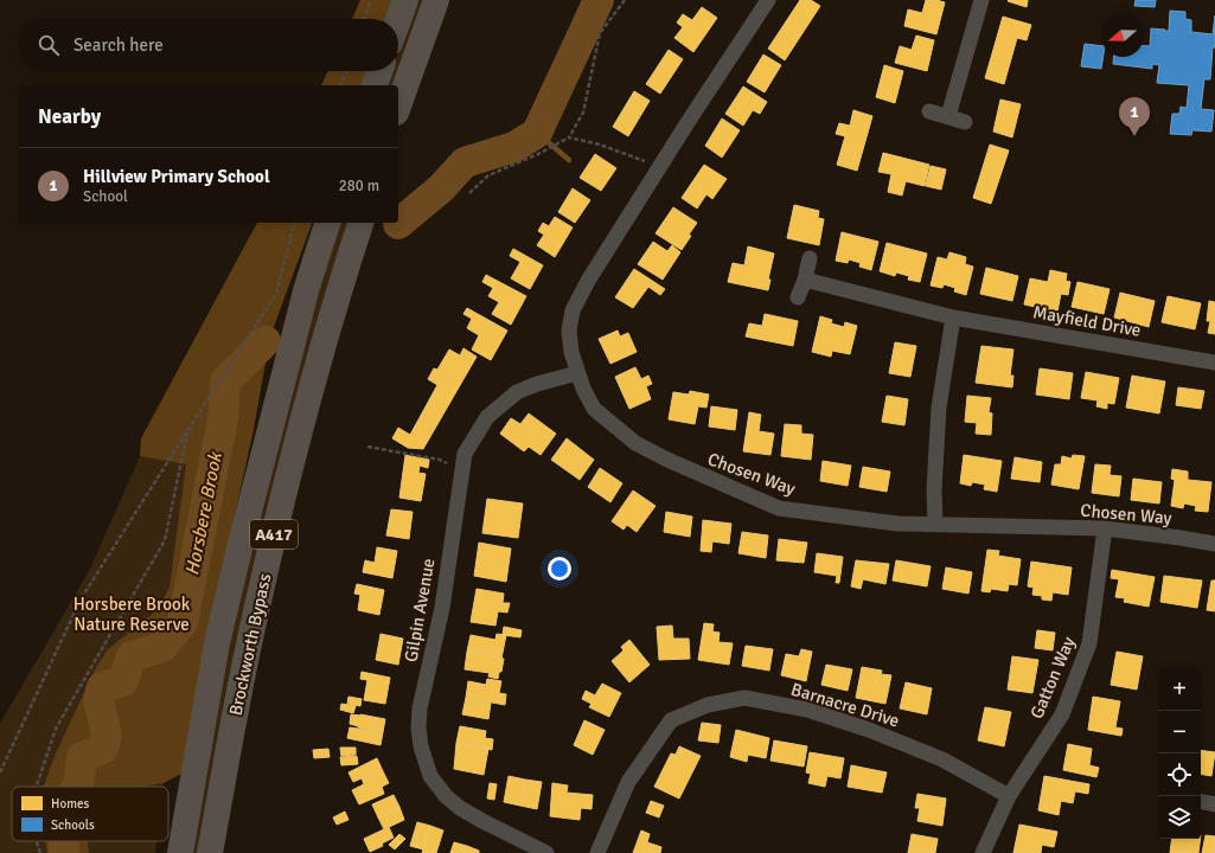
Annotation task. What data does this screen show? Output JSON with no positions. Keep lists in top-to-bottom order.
{
  "streets": {
    "highway": ["A417", "Brockworth Bypass"],
    "street": [
      "Mayfield Drive",
      "Chosen Way",
      "Gilpin Avenue",
      "Gatton Way",
      "Barnacre Drive"
    ]
  },
  "crossings": [
    ["Chosen Way", "Gilpin Avenue"],
    ["Chosen Way", "Gatton Way"],
    ["Gatton Way", "Barnacre Drive"]
  ],
  "water": ["Horsbere Brook"],
  "parks": ["Horsbere Brook Nature Reserve"],
  "legend": ["Homes", "Schools"],
  "north": "left",
  "page": {
    "search": "Search here",
    "heading": "Nearby",
    "pins": "1",
    "list": [
      {
        "mark": "1",
        "name": "Hillview Primary School",
        "note": "School",
        "value": "280 m"
      }
    ],
    "map_buttons": ["+", "−"]
  }
}
